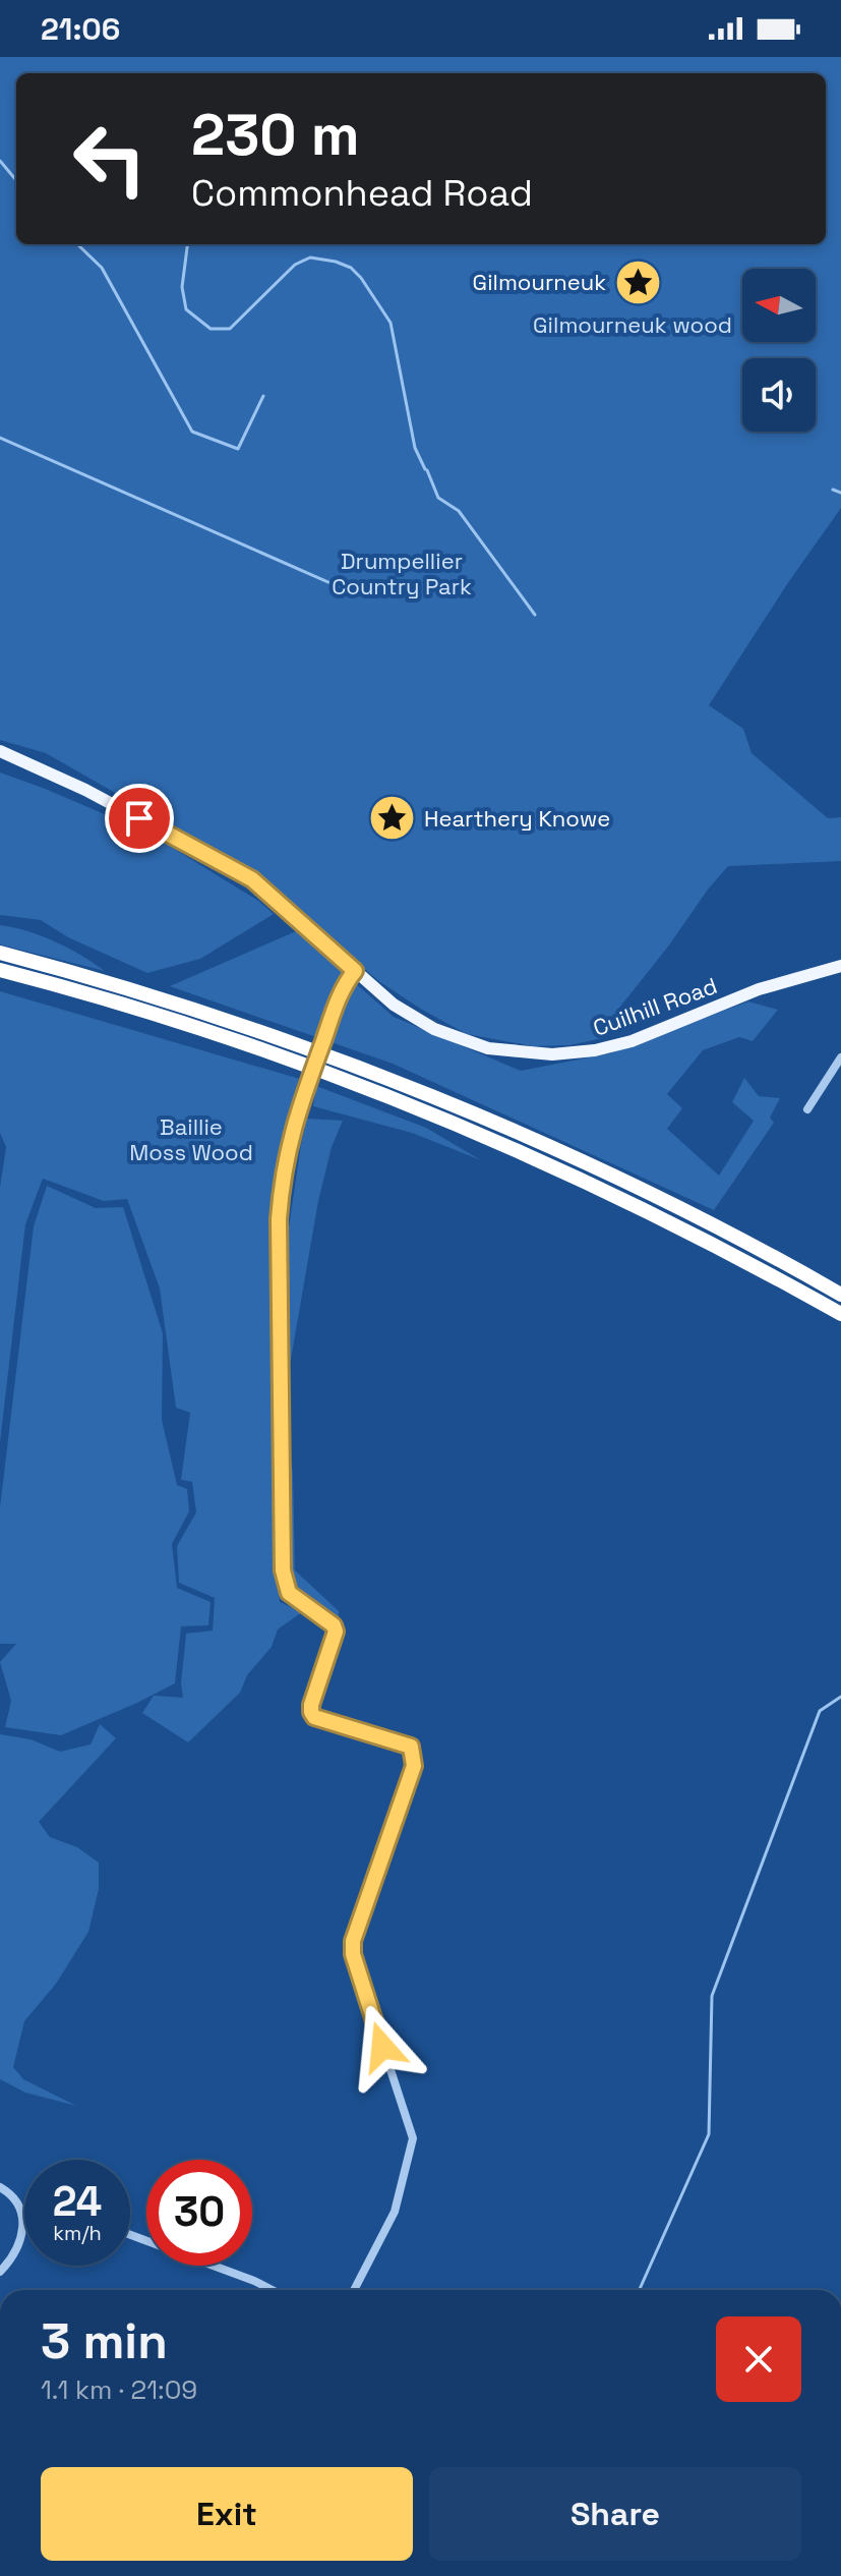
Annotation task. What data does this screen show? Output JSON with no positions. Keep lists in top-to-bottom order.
{
  "streets": {
    "main road": ["Cuilhill Road"]
  },
  "parks": ["Gilmourneuk wood", "Drumpellier Country Park", "Baillie Moss Wood"],
  "places": {
    "place": ["Gilmourneuk", "Hearthery Knowe"]
  },
  "north": "left",
  "page": {
    "status": "21:06",
    "turn": ["230 m", "Commonhead Road"],
    "speed": "24 km/h",
    "limit": "30",
    "heading": ["3 min", "1.1 km · 21:09"],
    "buttons": ["Exit", "Share"]
  }
}
